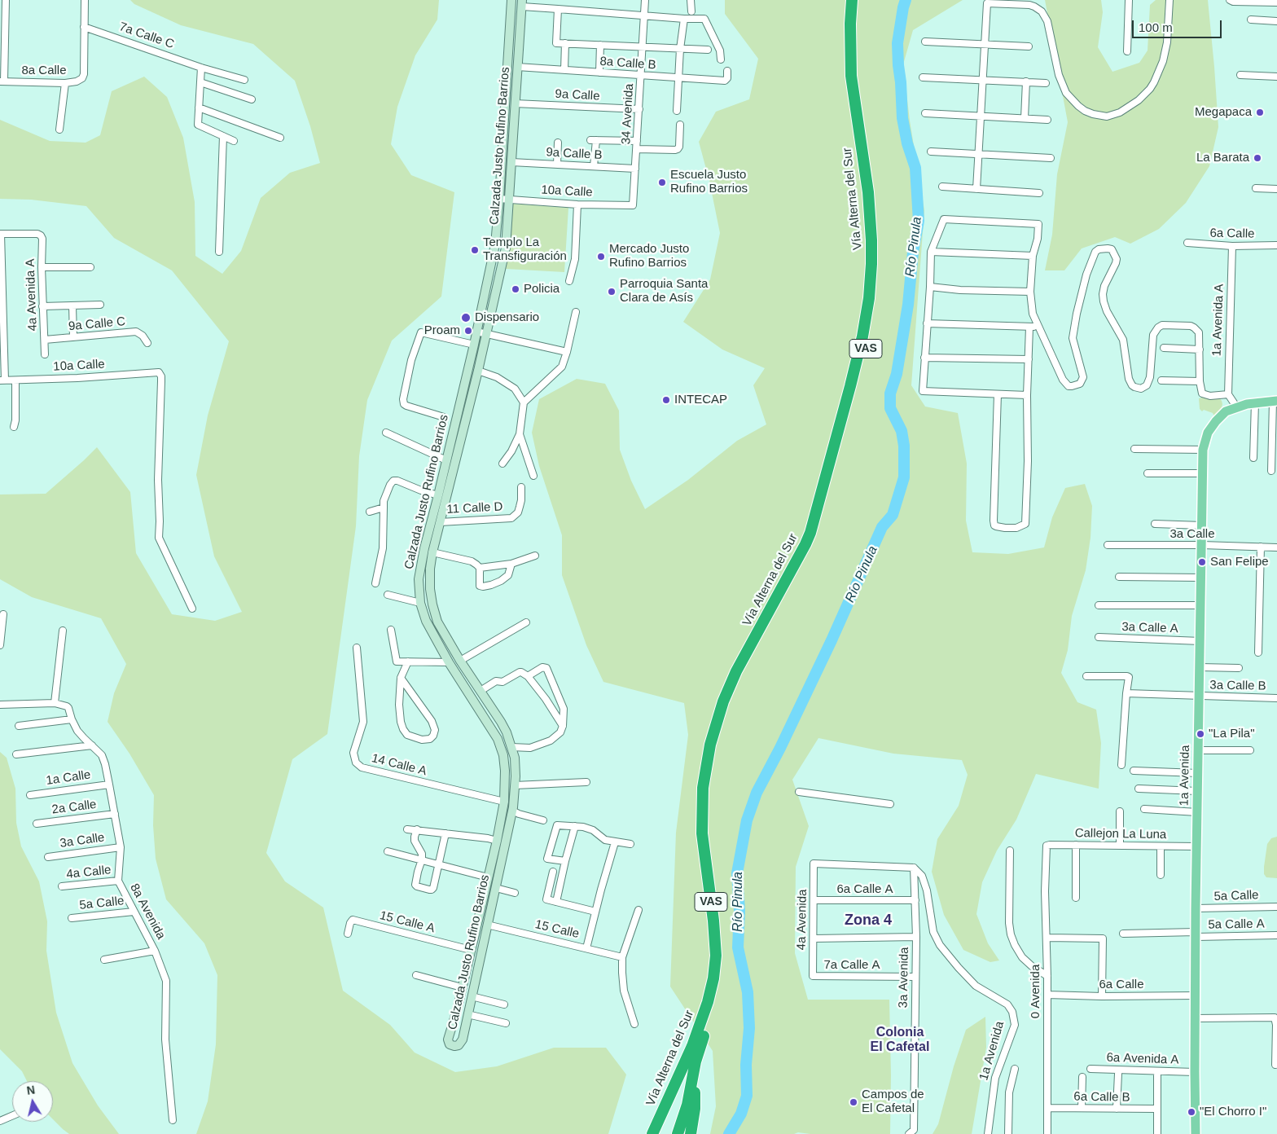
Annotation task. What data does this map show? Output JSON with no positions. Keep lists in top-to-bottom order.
{
  "streets": {
    "highway": ["Vía Alterna del Sur", "VAS"],
    "main road": ["1a Avenida"],
    "street": [
      "7a Calle C",
      "8a Calle B",
      "8a Calle",
      "9a Calle",
      "34 Avenida",
      "Calzada Justo Rufino Barrios",
      "9a Calle B",
      "10a Calle",
      "6a Calle",
      "4a Avenida A",
      "1a Avenida A",
      "9a Calle C",
      "11 Calle D",
      "3a Calle",
      "3a Calle A",
      "3a Calle B",
      "14 Calle A",
      "1a Calle",
      "2a Calle",
      "Callejon La Luna",
      "4a Calle",
      "6a Calle A",
      "5a Calle",
      "8a Avenida",
      "4a Avenida",
      "15 Calle A",
      "5a Calle A",
      "15 Calle",
      "7a Calle A",
      "3a Avenida",
      "0 Avenida",
      "6a Avenida A",
      "6a Calle B"
    ]
  },
  "crossings": [
    ["7a Calle C", "8a Calle"],
    ["8a Calle B", "34 Avenida"],
    ["8a Calle B", "Calzada Justo Rufino Barrios"],
    ["9a Calle", "34 Avenida"],
    ["9a Calle", "Calzada Justo Rufino Barrios"],
    ["34 Avenida", "9a Calle B"],
    ["34 Avenida", "10a Calle"],
    ["Calzada Justo Rufino Barrios", "9a Calle B"],
    ["Calzada Justo Rufino Barrios", "10a Calle"],
    ["Calzada Justo Rufino Barrios", "11 Calle D"],
    ["Calzada Justo Rufino Barrios", "14 Calle A"],
    ["Calzada Justo Rufino Barrios", "15 Calle A"],
    ["Calzada Justo Rufino Barrios", "15 Calle"],
    ["6a Calle", "1a Avenida A"],
    ["6a Calle", "1a Avenida"],
    ["6a Calle", "0 Avenida"],
    ["4a Avenida A", "9a Calle C"],
    ["3a Calle", "1a Avenida"],
    ["3a Calle", "8a Avenida"],
    ["3a Calle A", "1a Avenida"],
    ["3a Calle B", "1a Avenida"],
    ["1a Avenida", "Callejon La Luna"],
    ["1a Avenida", "5a Calle"],
    ["1a Avenida", "4a Avenida"],
    ["1a Avenida", "5a Calle A"],
    ["1a Avenida", "3a Avenida"],
    ["1a Avenida", "6a Avenida A"],
    ["1a Calle", "8a Avenida"],
    ["2a Calle", "8a Avenida"],
    ["Callejon La Luna", "0 Avenida"],
    ["4a Calle", "8a Avenida"],
    ["6a Calle A", "4a Avenida"],
    ["6a Calle A", "3a Avenida"],
    ["5a Calle", "8a Avenida"],
    ["4a Avenida", "7a Calle A"],
    ["4a Avenida", "3a Avenida"],
    ["7a Calle A", "3a Avenida"],
    ["0 Avenida", "6a Calle B"]
  ],
  "districts": ["Zona 4", "Colonia El Cafetal"],
  "water": ["Río Pinula"],
  "places": [
    "Megapaca",
    "La Barata",
    "Escuela Justo Rufino Barrios",
    "Templo La Transfiguración",
    "Mercado Justo Rufino Barrios",
    "Policia",
    "Parroquia Santa Clara de Asís",
    "Dispensario",
    "Proam",
    "INTECAP",
    "San Felipe",
    "\"La Pila\"",
    "Campos de El Cafetal",
    "\"El Chorro I\""
  ],
  "scale_bar": "100 m",
  "north": "top"
}
